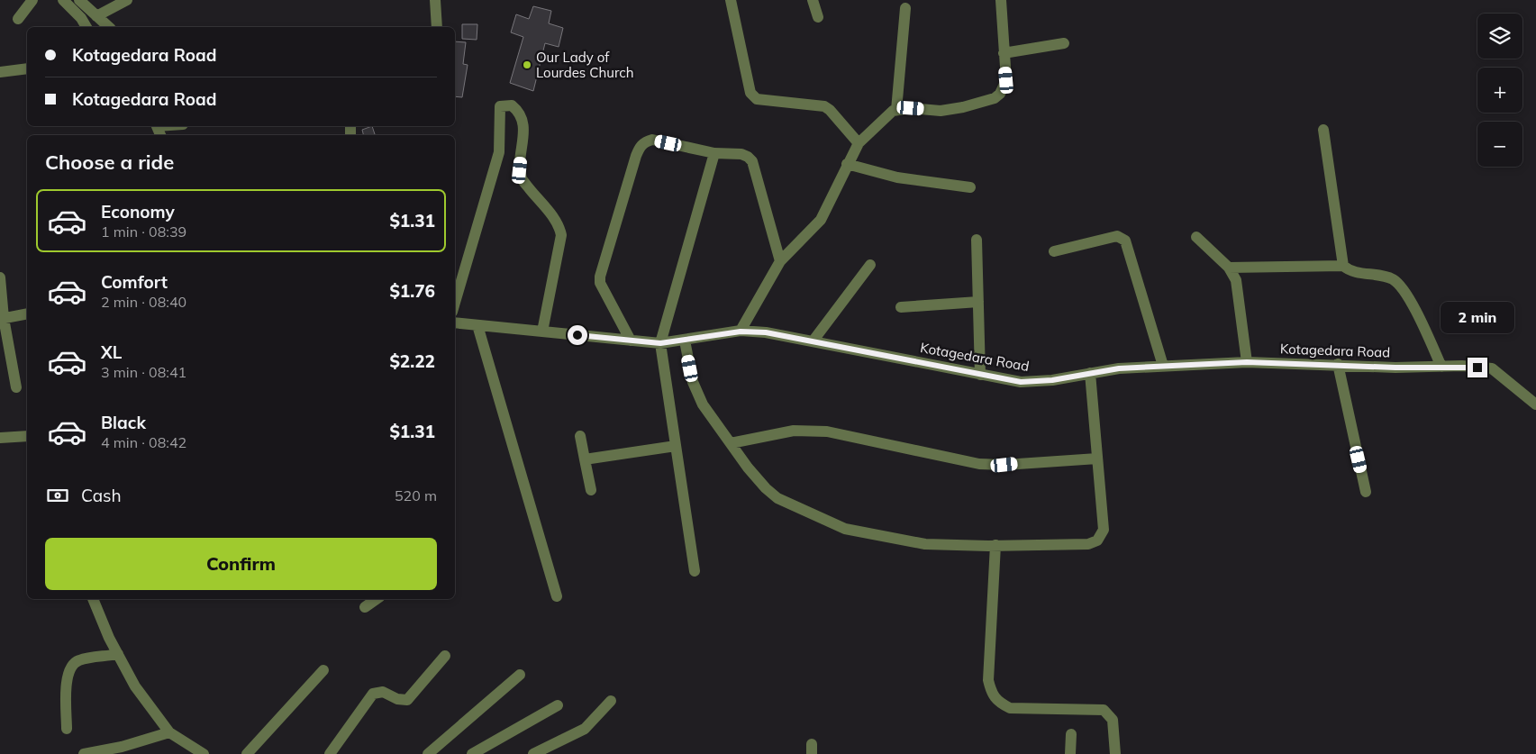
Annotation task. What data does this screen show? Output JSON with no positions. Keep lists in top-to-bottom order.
{
  "streets": {
    "street": ["Kotagedara Road"]
  },
  "places": ["Our Lady of Lourdes Church"],
  "page": {
    "map_buttons": ["+", "−"],
    "banner": ["Kotagedara Road", "Kotagedara Road"],
    "heading": "Choose a ride",
    "list": [
      {
        "name": "Economy",
        "note": "1 min · 08:39",
        "value": "$1.31"
      },
      {
        "name": "Comfort",
        "note": "2 min · 08:40",
        "value": "$1.76"
      },
      {
        "name": "XL",
        "note": "3 min · 08:41",
        "value": "$2.22"
      },
      {
        "name": "Black",
        "note": "4 min · 08:42",
        "value": "$1.31"
      }
    ],
    "bubble": "2 min",
    "pay": ["Cash", "520 m"],
    "buttons": "Confirm"
  }
}
